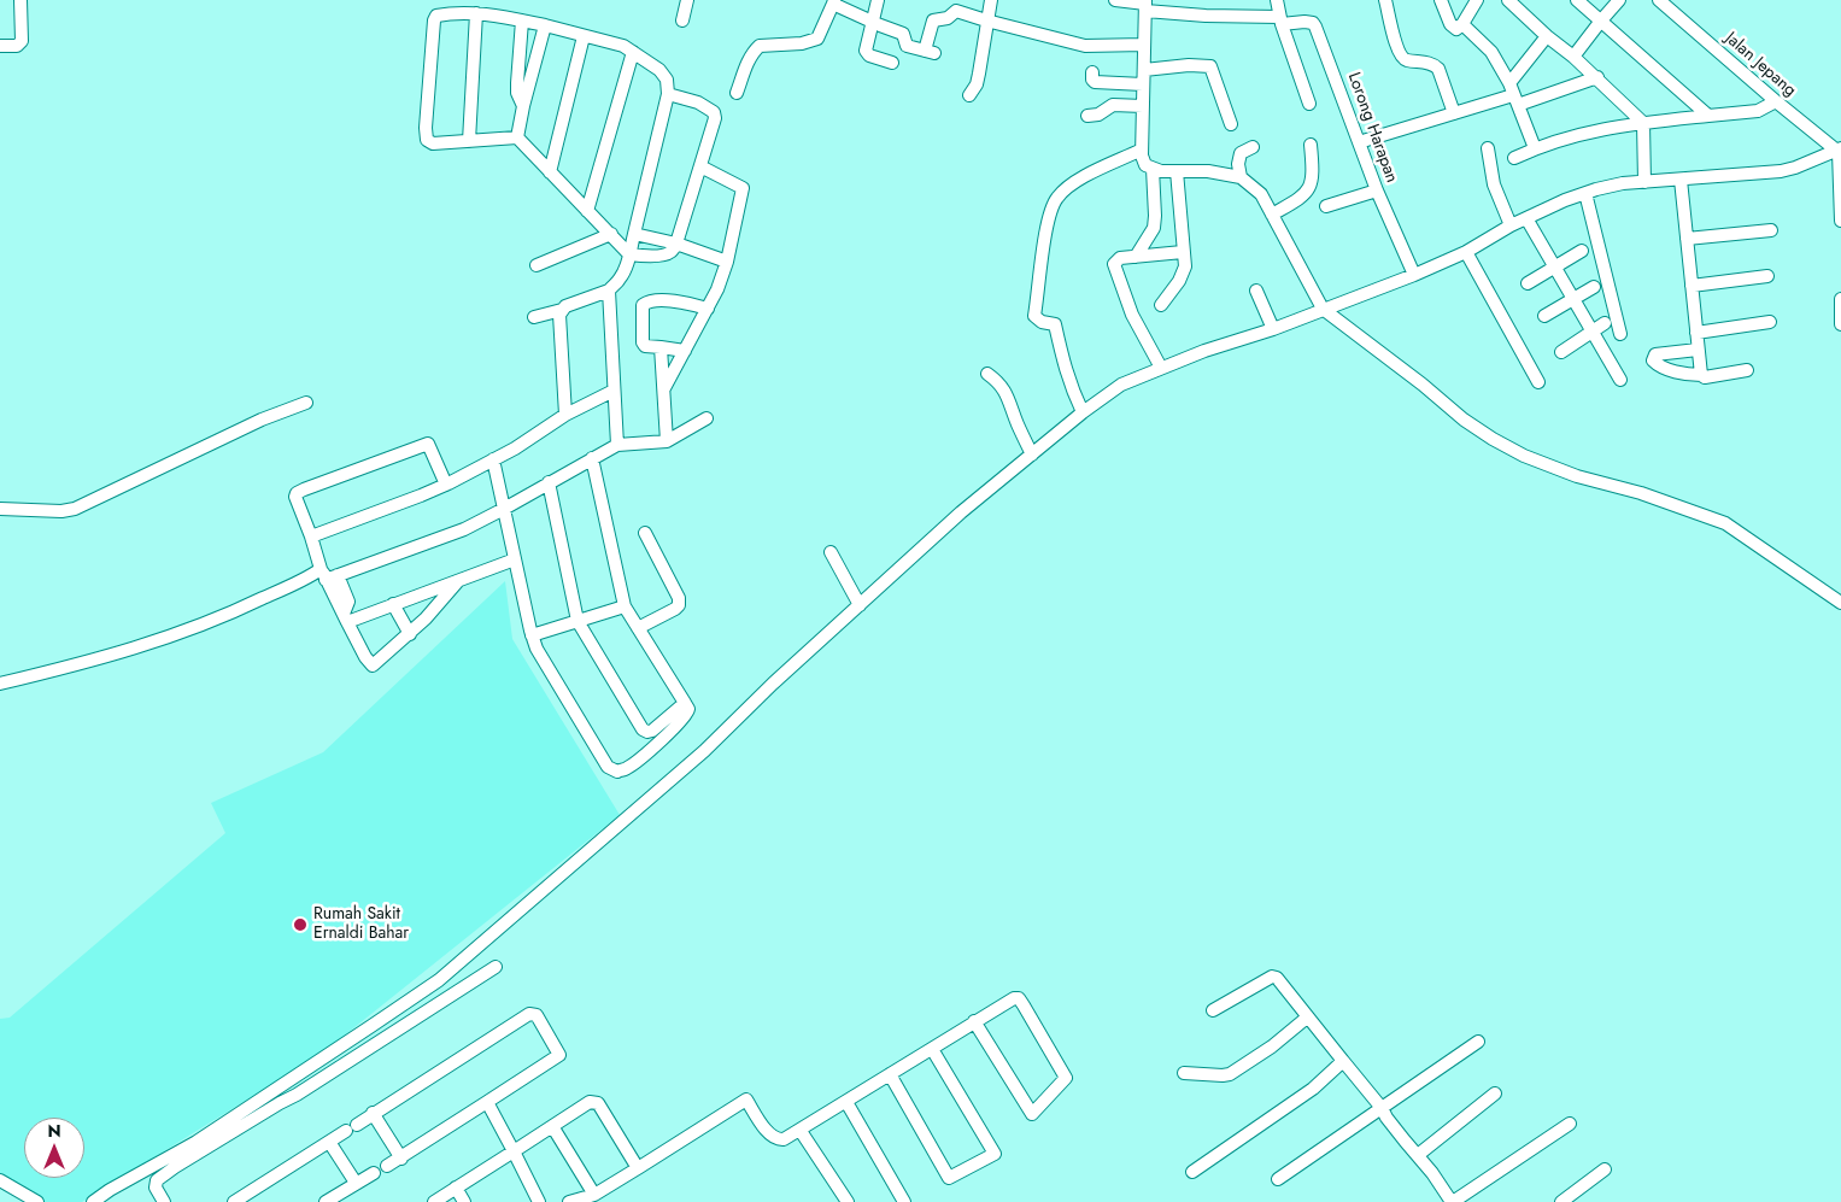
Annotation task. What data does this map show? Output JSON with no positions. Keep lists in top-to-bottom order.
{
  "streets": {
    "street": ["Jalan Jepang", "Lorong Harapan"]
  },
  "places": ["Rumah Sakit Ernaldi Bahar"],
  "north": "top"
}
